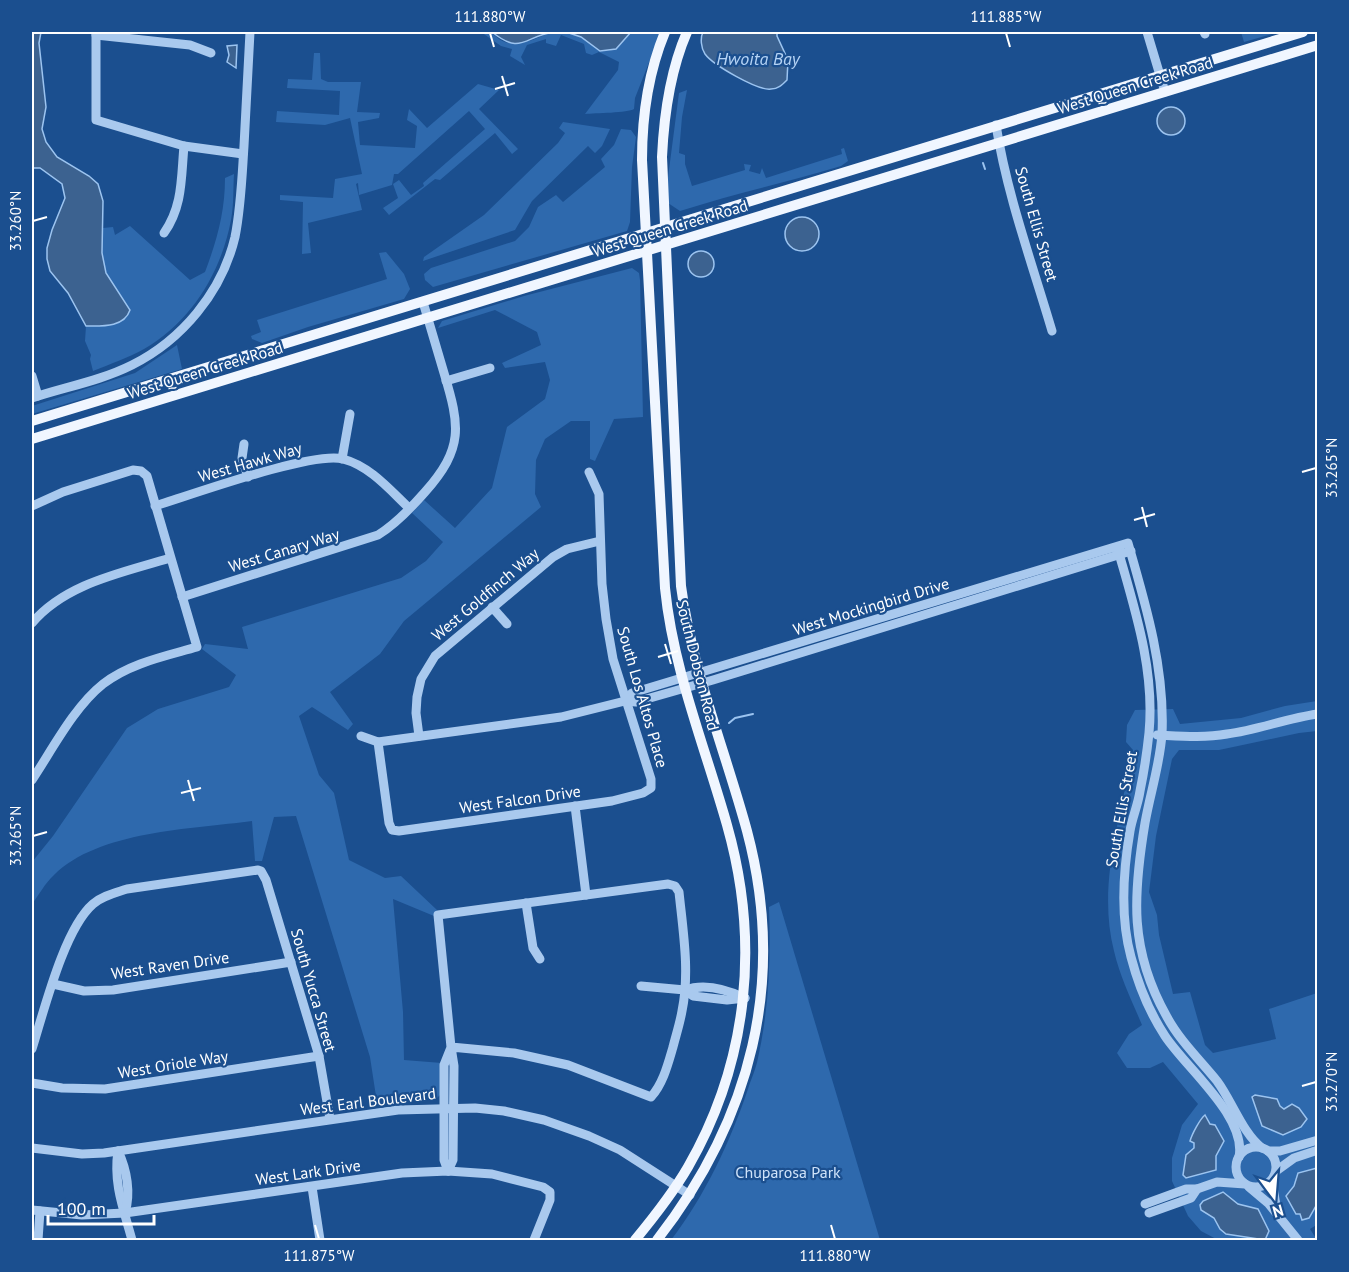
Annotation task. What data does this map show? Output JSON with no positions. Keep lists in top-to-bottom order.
{
  "streets": {
    "main road": ["West Queen Creek Road", "South Dobson Road"],
    "street": [
      "South Ellis Street",
      "West Hawk Way",
      "West Canary Way",
      "West Goldfinch Way",
      "West Mockingbird Drive",
      "South Los Altos Place",
      "West Falcon Drive",
      "West Raven Drive",
      "South Yucca Street",
      "West Oriole Way",
      "West Earl Boulevard",
      "West Lark Drive"
    ]
  },
  "crossings": [
    ["West Queen Creek Road", "South Ellis Street"],
    ["West Queen Creek Road", "West Canary Way"],
    ["West Queen Creek Road", "South Dobson Road"],
    ["South Ellis Street", "West Mockingbird Drive"],
    ["West Hawk Way", "West Canary Way"],
    ["West Goldfinch Way", "West Mockingbird Drive"],
    ["West Goldfinch Way", "South Los Altos Place"],
    ["West Mockingbird Drive", "South Dobson Road"],
    ["West Mockingbird Drive", "South Los Altos Place"],
    ["West Mockingbird Drive", "West Falcon Drive"],
    ["South Dobson Road", "West Earl Boulevard"],
    ["South Los Altos Place", "West Falcon Drive"],
    ["West Raven Drive", "South Yucca Street"],
    ["South Yucca Street", "West Oriole Way"],
    ["South Yucca Street", "West Earl Boulevard"]
  ],
  "water": ["Hwoita Bay"],
  "parks": ["Chuparosa Park"],
  "scale_bar": "100 m",
  "north": "bottom",
  "coordinates": [
    "111.880°W",
    "111.885°W",
    "33.260°N",
    "33.265°N",
    "33.270°N",
    "111.875°W"
  ]
}
